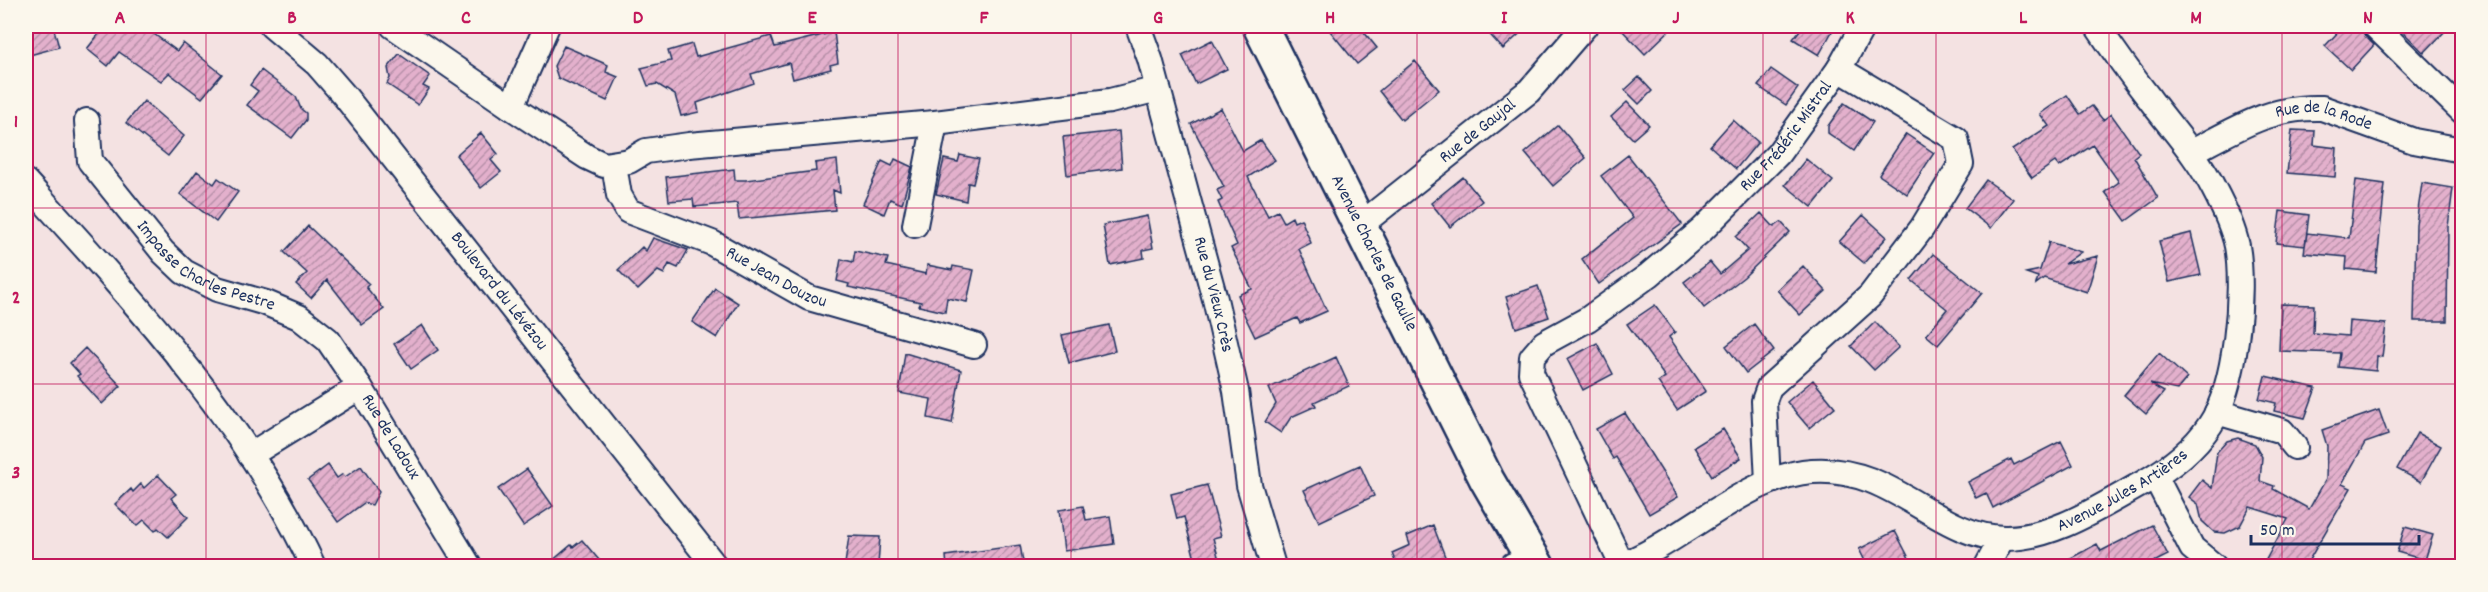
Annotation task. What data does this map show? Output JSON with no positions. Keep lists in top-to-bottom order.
{
  "streets": {
    "main road": ["Avenue Charles de Gaulle"],
    "street": [
      "Rue de la Rode",
      "Rue de Gaujal",
      "Rue Frédéric Mistral",
      "Impasse Charles Pestre",
      "Rue Jean Douzou",
      "Boulevard du Lévézou",
      "Rue du Vieux Crès",
      "Rue de Ladoux",
      "Avenue Jules Artières"
    ]
  },
  "crossings": [
    ["Rue de la Rode", "Avenue Jules Artières"],
    ["Rue de Gaujal", "Avenue Charles de Gaulle"],
    ["Rue Frédéric Mistral", "Avenue Jules Artières"],
    ["Impasse Charles Pestre", "Rue de Ladoux"]
  ],
  "scale_bar": "50 m",
  "grid": {
    "columns": [
      "A",
      "B",
      "C",
      "D",
      "E",
      "F",
      "G",
      "H",
      "I",
      "J",
      "K",
      "L",
      "M",
      "N"
    ],
    "rows": ["1", "2", "3"]
  }
}
